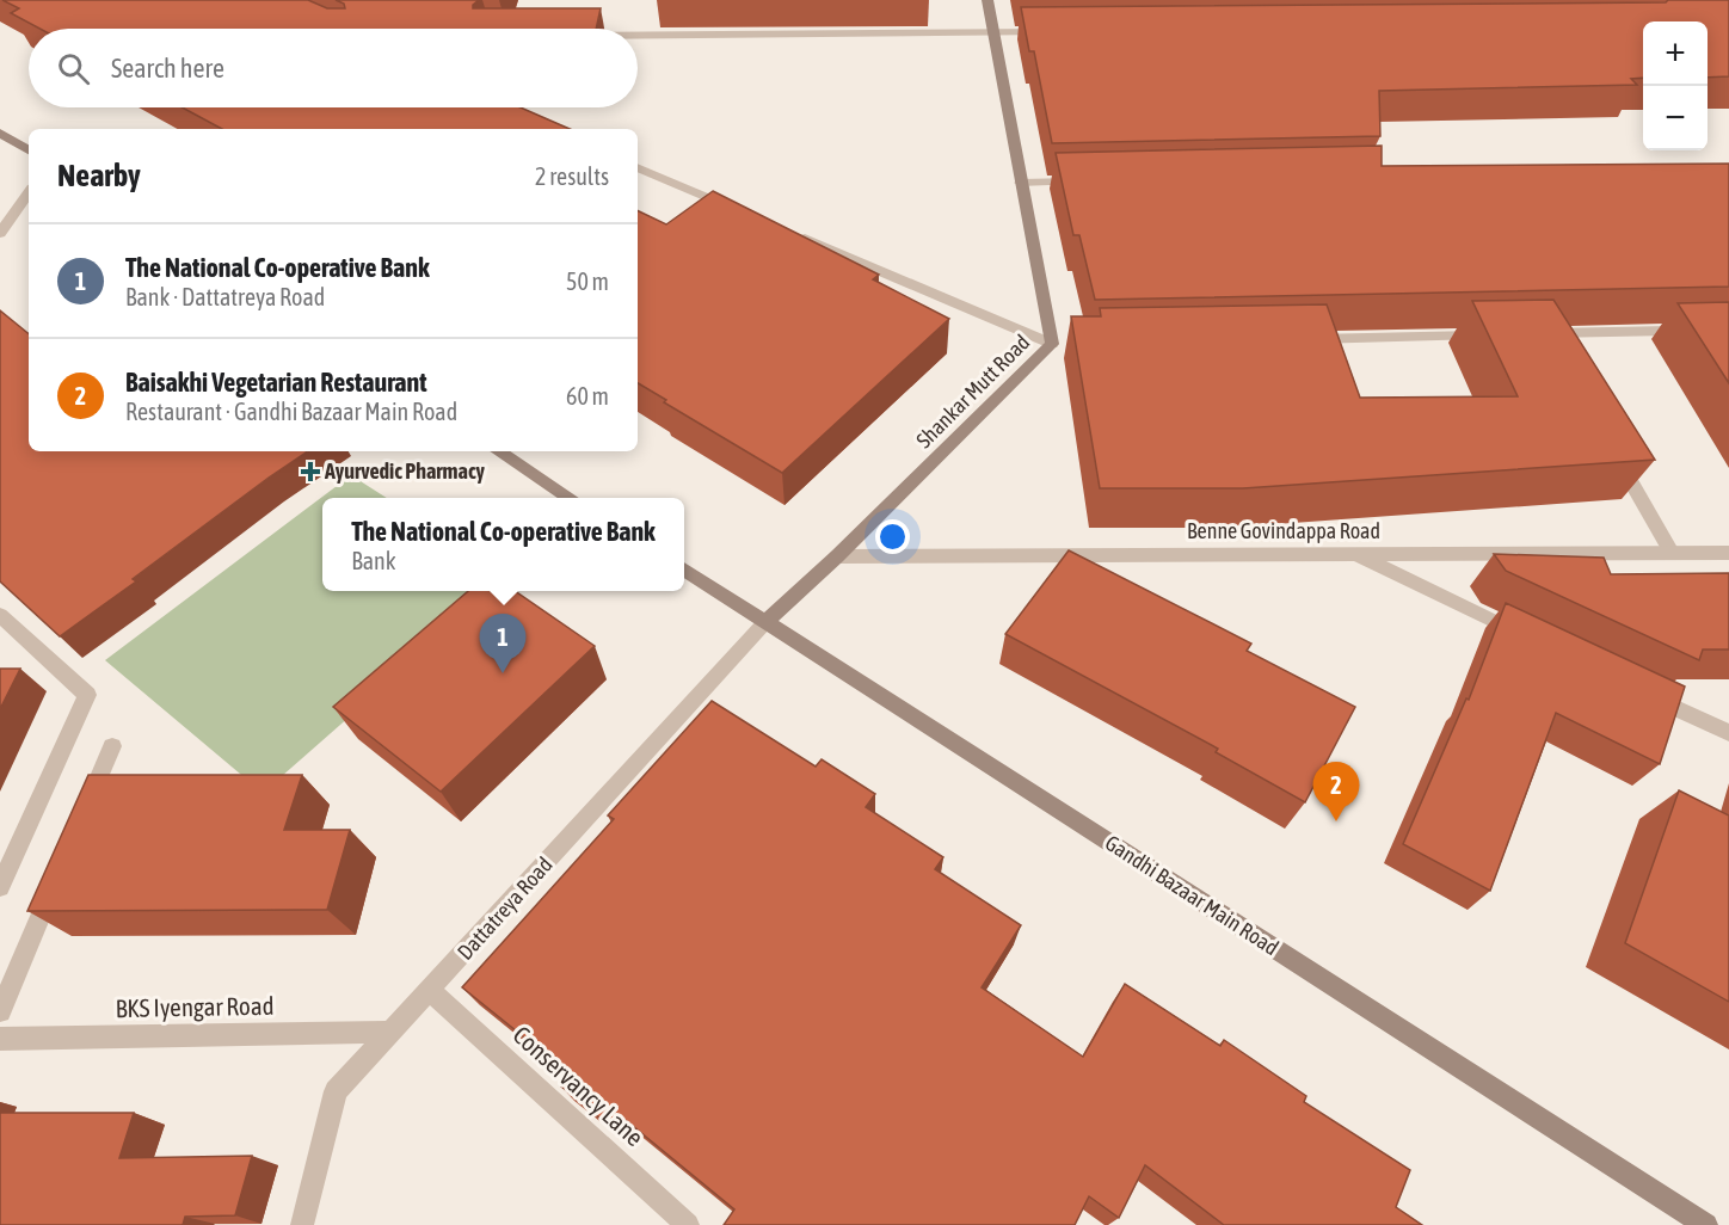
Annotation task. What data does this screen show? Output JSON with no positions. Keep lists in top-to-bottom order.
{
  "streets": {
    "street": [
      "Shankar Mutt Road",
      "Benne Govindappa Road",
      "Gandhi Bazaar Main Road",
      "Dattatreya Road",
      "BKS Iyengar Road",
      "Conservancy Lane"
    ]
  },
  "crossings": [
    ["Shankar Mutt Road", "Benne Govindappa Road"],
    ["Shankar Mutt Road", "Gandhi Bazaar Main Road"],
    ["Shankar Mutt Road", "Dattatreya Road"],
    ["Gandhi Bazaar Main Road", "Dattatreya Road"],
    ["Dattatreya Road", "BKS Iyengar Road"],
    ["Dattatreya Road", "Conservancy Lane"]
  ],
  "places": {
    "health": ["Ayurvedic Pharmacy"]
  },
  "page": {
    "map_buttons": ["+", "−"],
    "search": "Search here",
    "heading": ["Nearby", "2 results"],
    "list": [
      {
        "mark": "1",
        "name": "The National Co-operative Bank",
        "note": "Bank · Dattatreya Road",
        "value": "50 m"
      },
      {
        "mark": "2",
        "name": "Baisakhi Vegetarian Restaurant",
        "note": "Restaurant · Gandhi Bazaar Main Road",
        "value": "60 m"
      }
    ],
    "popup": ["The National Co-operative Bank", "Bank"],
    "pins": ["1", "2"]
  }
}
